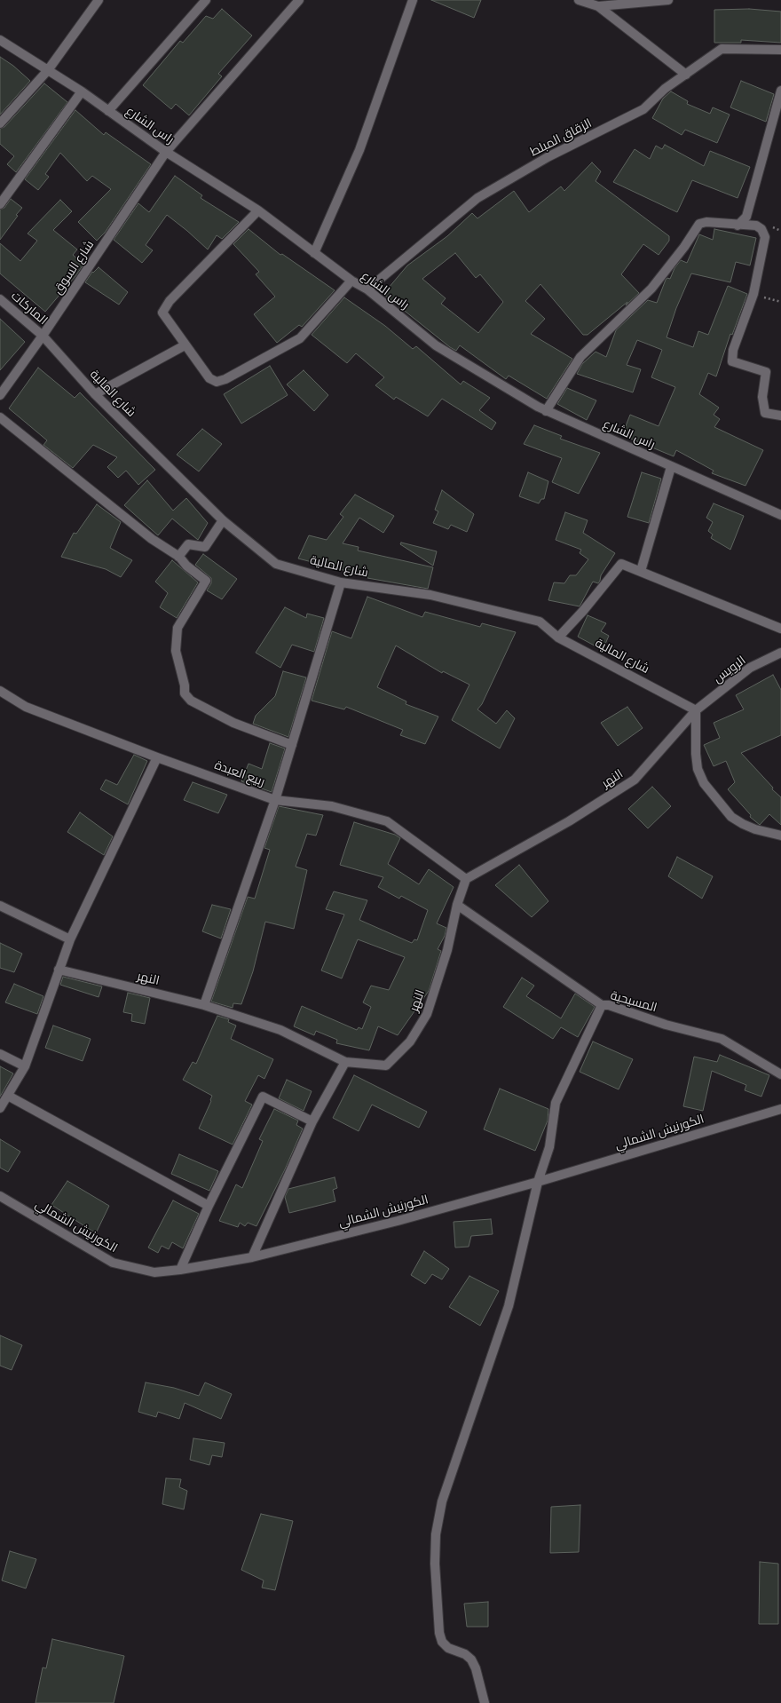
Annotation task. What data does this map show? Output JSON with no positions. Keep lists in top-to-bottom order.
{
  "streets": {
    "street": [
      "راس الشارع",
      "الزقاق المبلط",
      "شارع السوق",
      "الماركات",
      "شارع المالية",
      "الرويس",
      "ربيع العبدة",
      "النهر",
      "المسيحية",
      "الكورنيش الشمالي"
    ]
  },
  "crossings": [
    ["راس الشارع", "الزقاق المبلط"],
    ["راس الشارع", "شارع السوق"],
    ["شارع السوق", "الماركات"],
    ["شارع السوق", "شارع المالية"],
    ["الماركات", "شارع المالية"],
    ["شارع المالية", "الرويس"],
    ["شارع المالية", "النهر"],
    ["الرويس", "النهر"],
    ["ربيع العبدة", "النهر"],
    ["النهر", "المسيحية"]
  ]
}
